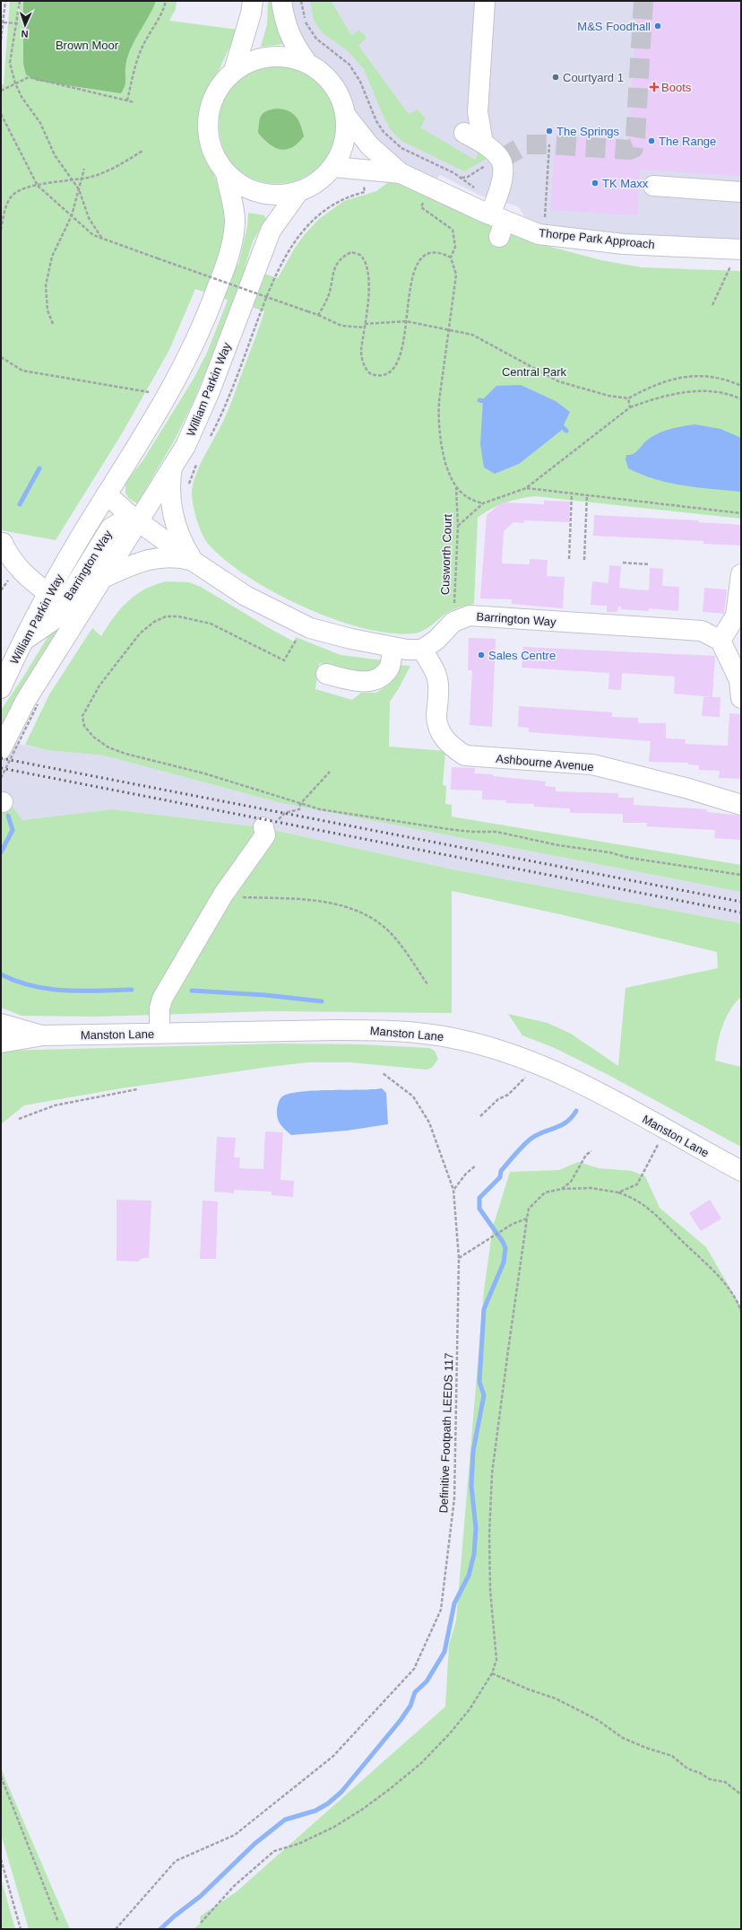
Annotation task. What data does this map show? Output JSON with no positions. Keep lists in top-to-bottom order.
{
  "streets": {
    "main road": [
      "Thorpe Park Approach",
      "William Parkin Way",
      "Barrington Way",
      "Ashbourne Avenue",
      "Manston Lane"
    ],
    "path": ["Cusworth Court", "Definitive Footpath LEEDS 117"]
  },
  "crossings": [
    ["William Parkin Way", "Barrington Way"],
    ["Cusworth Court", "Barrington Way"],
    ["Barrington Way", "Ashbourne Avenue"]
  ],
  "parks": ["Brown Moor", "Central Park"],
  "places": {
    "other": [
      "M&S Foodhall",
      "Courtyard 1",
      "The Springs",
      "The Range",
      "TK Maxx",
      "Sales Centre"
    ],
    "health": ["Boots"]
  },
  "north": "bottom"
}
